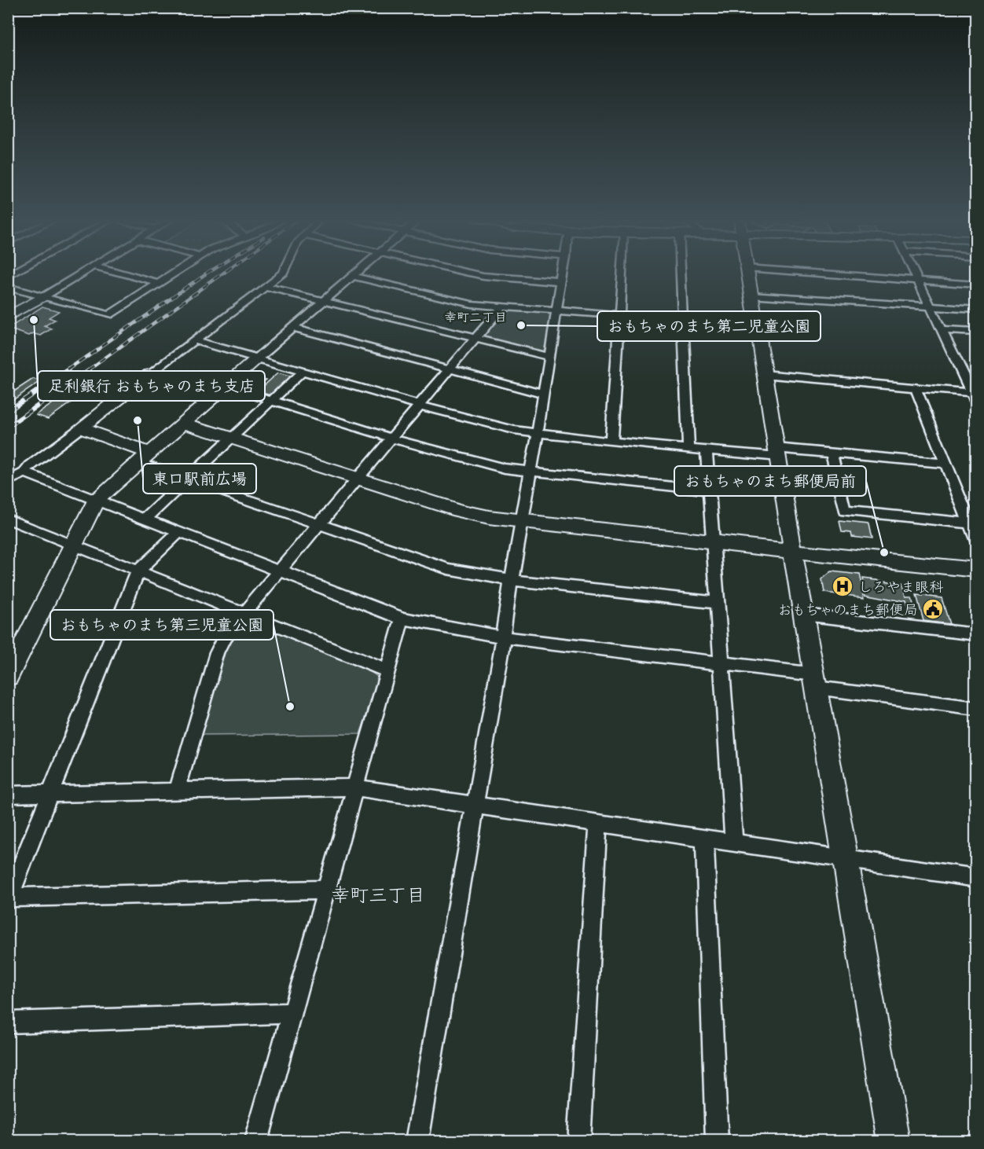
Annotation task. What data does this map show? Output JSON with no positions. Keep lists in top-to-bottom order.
{
  "districts": ["幸町二丁目", "幸町三丁目"],
  "places": {
    "other": [
      "足利銀行 おもちゃのまち支店",
      "おもちゃのまち第二児童公園",
      "東口駅前広場",
      "おもちゃのまち郵便局前",
      "おもちゃのまち第三児童公園"
    ],
    "hospital": ["しろやま眼科"],
    "public building": ["おもちゃのまち郵便局"]
  }
}
